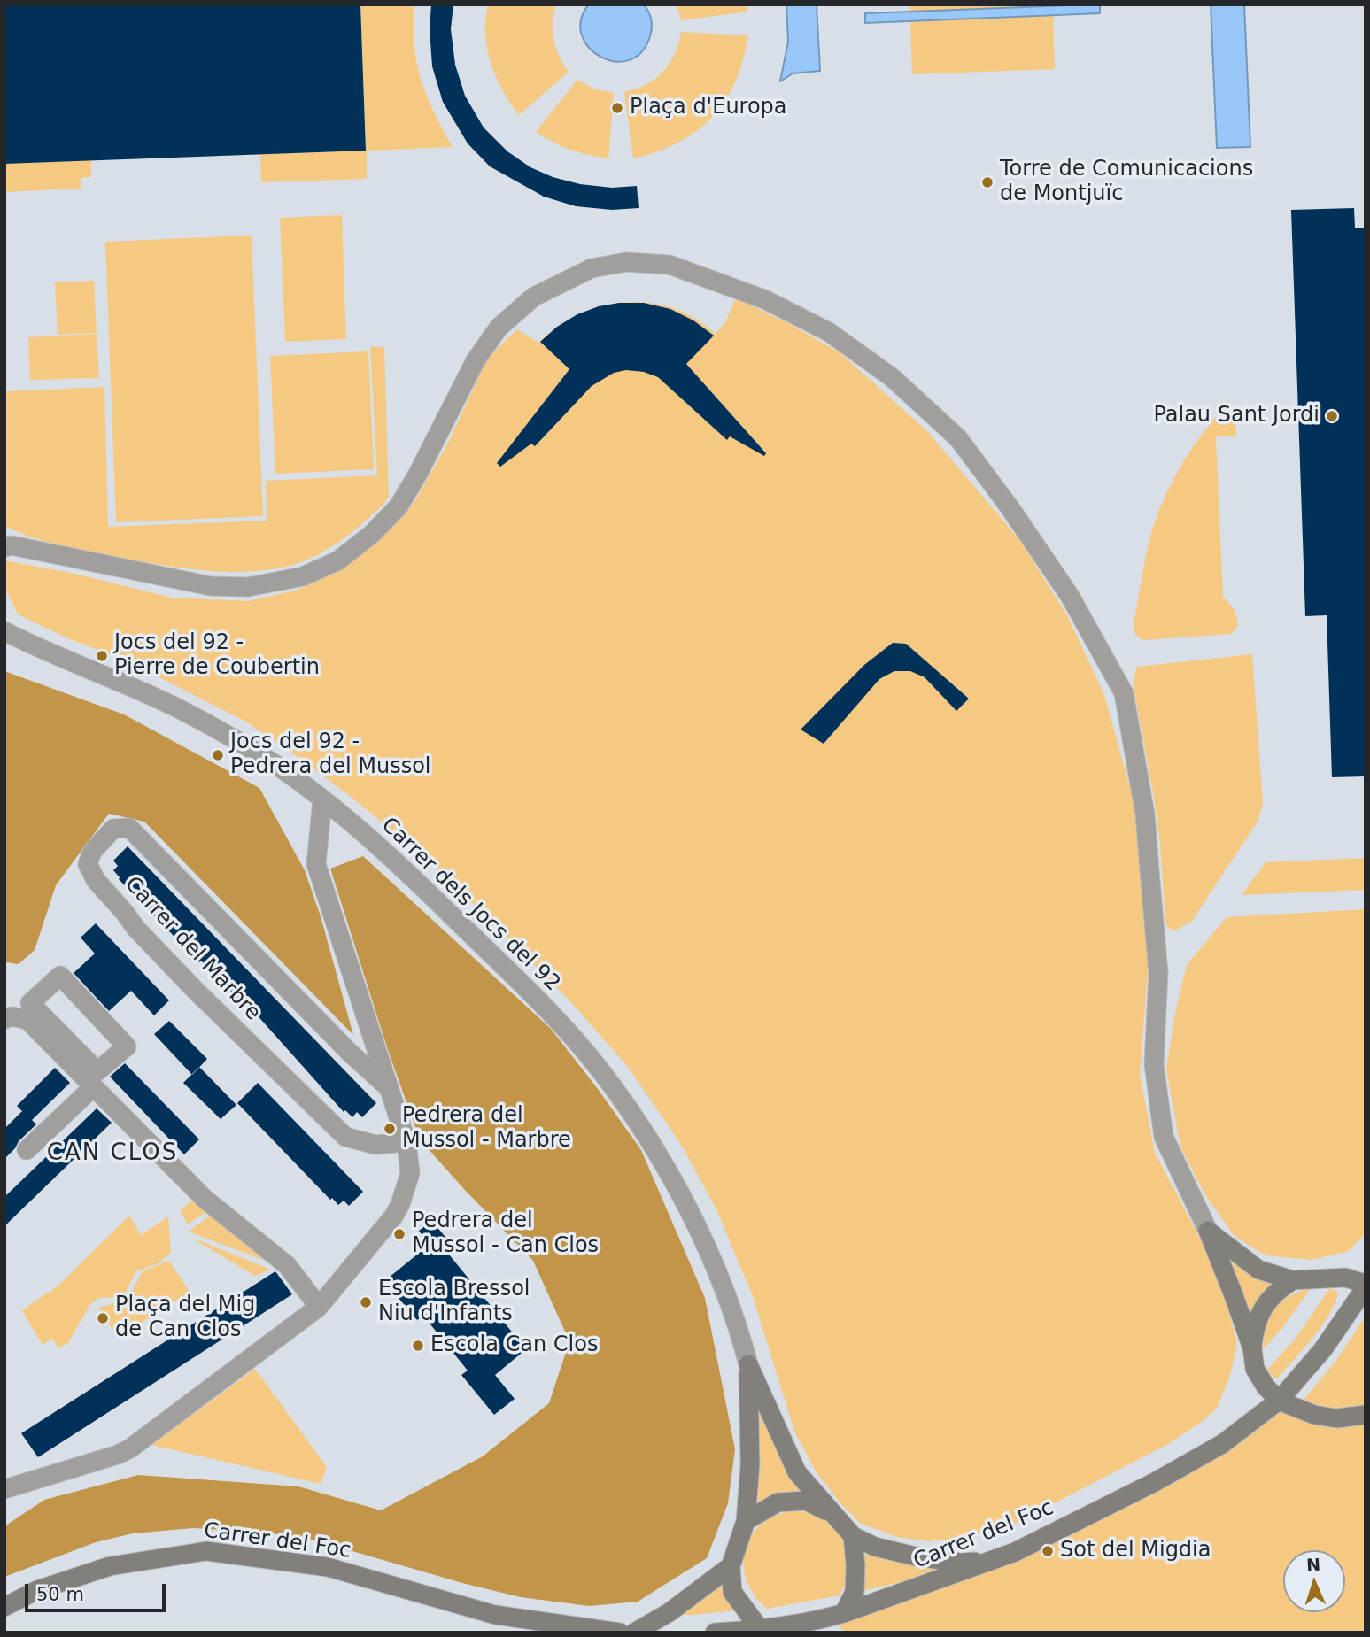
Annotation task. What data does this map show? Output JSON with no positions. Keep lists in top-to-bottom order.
{
  "streets": {
    "street": ["Carrer dels Jocs del 92", "Carrer del Marbre", "Carrer del Foc"]
  },
  "districts": ["CAN CLOS"],
  "places": [
    "Plaça d'Europa",
    "Torre de Comunicacions de Montjuïc",
    "Palau Sant Jordi",
    "Jocs del 92 - Pierre de Coubertin",
    "Jocs del 92 - Pedrera del Mussol",
    "Pedrera del Mussol - Marbre",
    "Pedrera del Mussol - Can Clos",
    "Escola Bressol Niu d'Infants",
    "Plaça del Mig de Can Clos",
    "Escola Can Clos",
    "Sot del Migdia"
  ],
  "scale_bar": "50 m",
  "north": "top"
}
